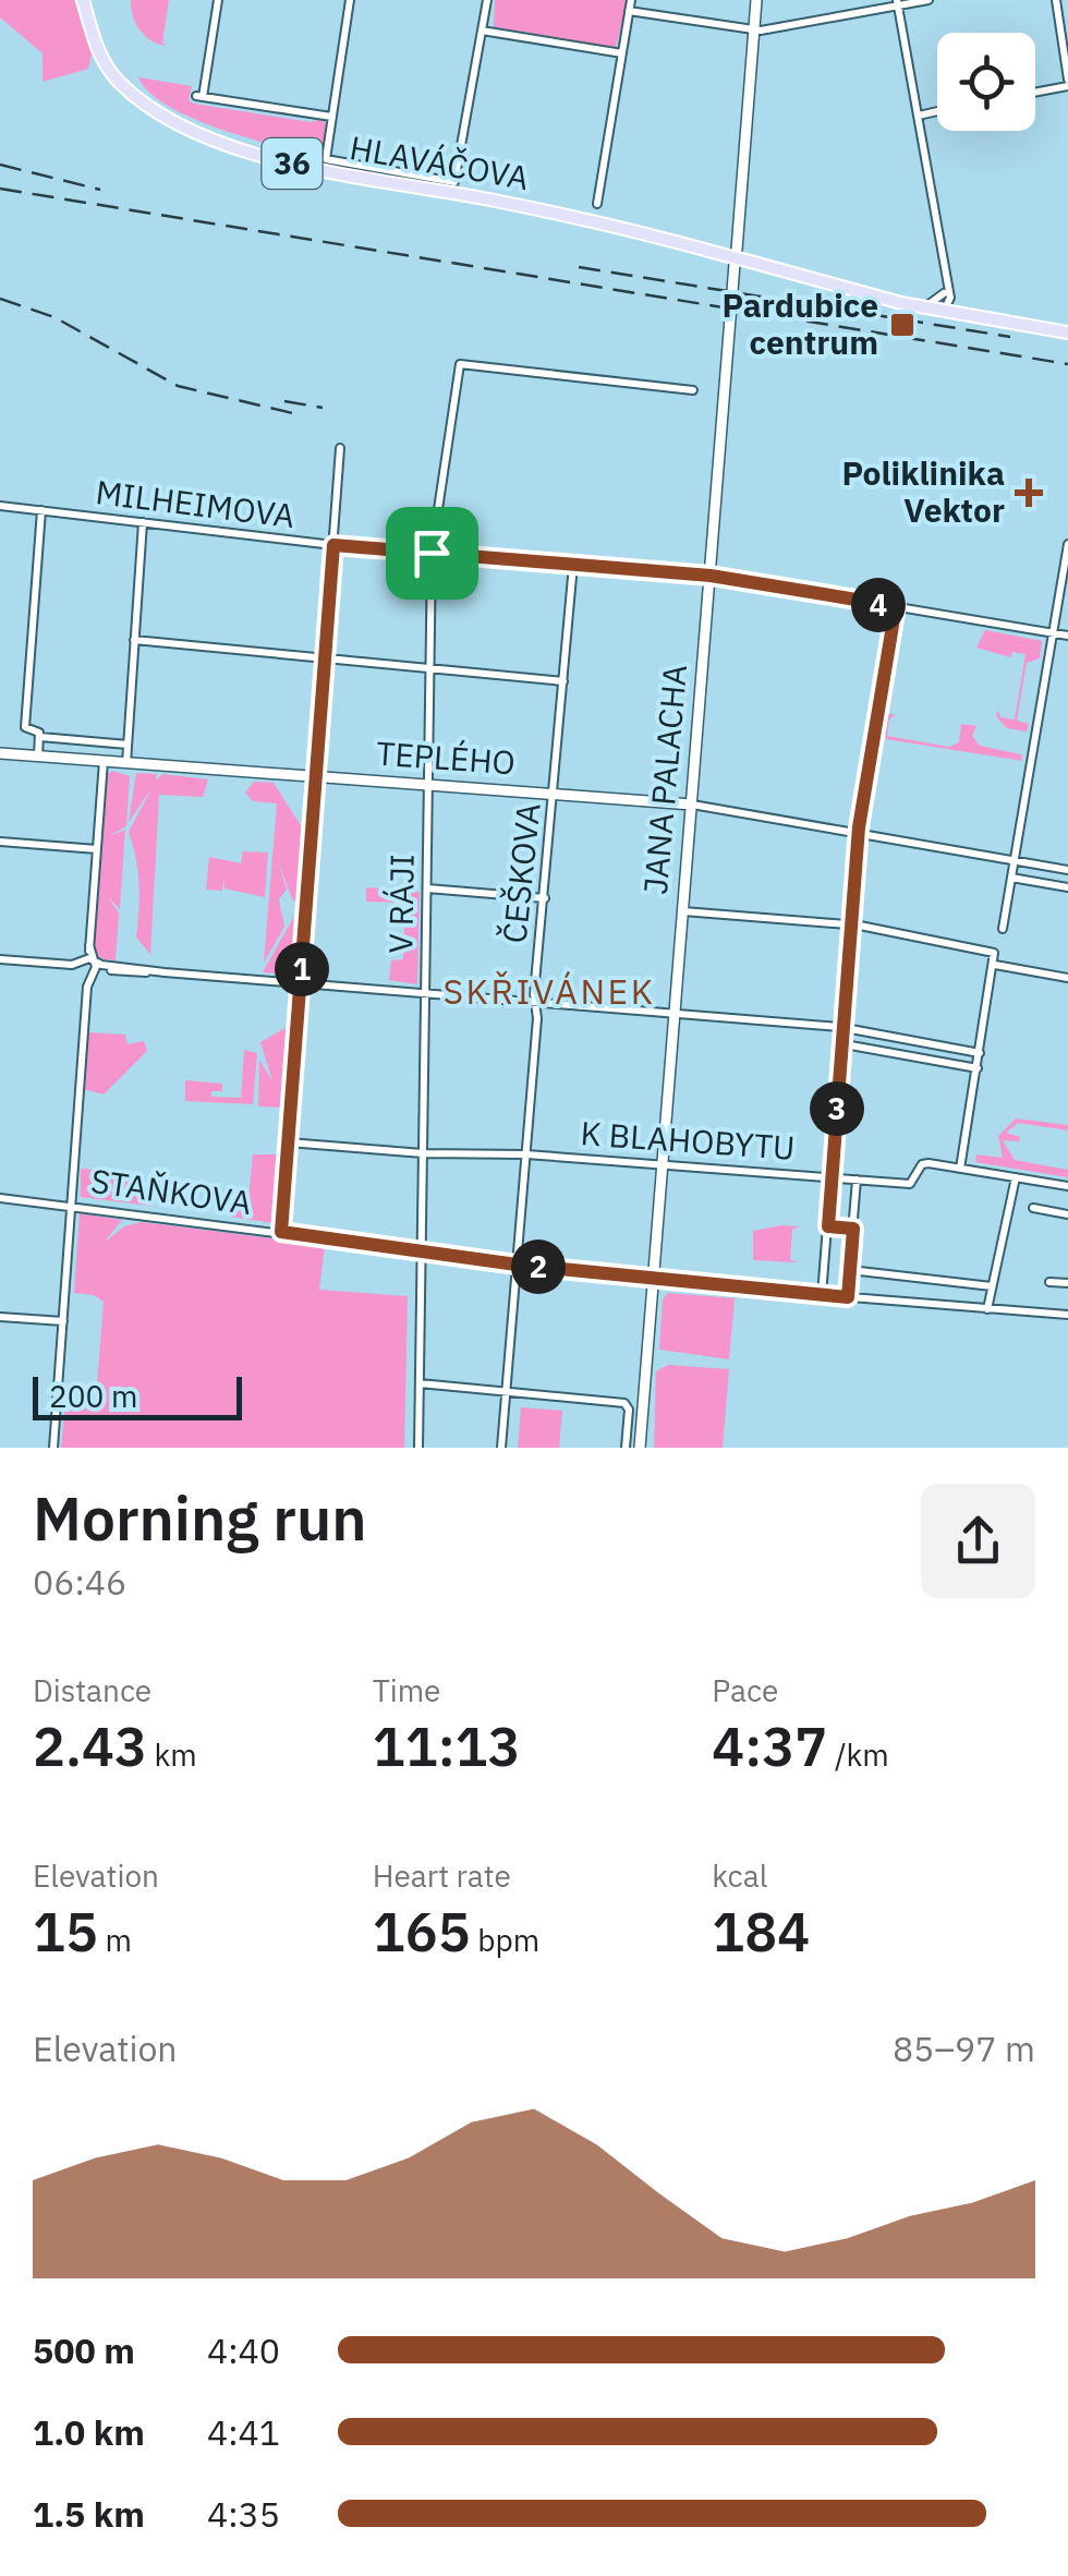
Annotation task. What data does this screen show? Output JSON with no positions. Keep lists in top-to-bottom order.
{
  "streets": {
    "main road": [
      "36",
      "HLAVÁČOVA",
      "TEPLÉHO",
      "JANA PALACHA"
    ],
    "street": [
      "MILHEIMOVA",
      "ČEŠKOVA",
      "V RÁJI",
      "K BLAHOBYTU",
      "STAŇKOVA"
    ]
  },
  "crossings": [
    ["36", "HLAVÁČOVA"],
    ["36", "JANA PALACHA"],
    ["MILHEIMOVA", "JANA PALACHA"],
    ["MILHEIMOVA", "ČEŠKOVA"],
    ["MILHEIMOVA", "V RÁJI"],
    ["TEPLÉHO", "JANA PALACHA"],
    ["TEPLÉHO", "ČEŠKOVA"],
    ["TEPLÉHO", "V RÁJI"],
    ["JANA PALACHA", "K BLAHOBYTU"],
    ["JANA PALACHA", "STAŇKOVA"],
    ["ČEŠKOVA", "K BLAHOBYTU"],
    ["ČEŠKOVA", "STAŇKOVA"],
    ["V RÁJI", "K BLAHOBYTU"],
    ["V RÁJI", "STAŇKOVA"]
  ],
  "districts": ["SKŘIVÁNEK"],
  "places": {
    "transit": ["Pardubice centrum"],
    "health": ["Poliklinika Vektor"]
  },
  "scale_bar": "200 m",
  "page": {
    "pins": [
      "4",
      "1",
      "3",
      "2"
    ],
    "scale": "200 m",
    "heading": ["Morning run", "06:46"],
    "stats": [
      ["Distance", "2.43 km"],
      ["Time", "11:13"],
      ["Pace", "4:37 /km"],
      ["Elevation", "15 m"],
      ["Heart rate", "165 bpm"],
      ["kcal", "184"]
    ],
    "chart": ["Elevation", "85–97 m"],
    "list": [
      {
        "name": "500 m",
        "note": "4:40"
      },
      {
        "name": "1.0 km",
        "note": "4:41"
      },
      {
        "name": "1.5 km",
        "note": "4:35"
      }
    ]
  }
}
